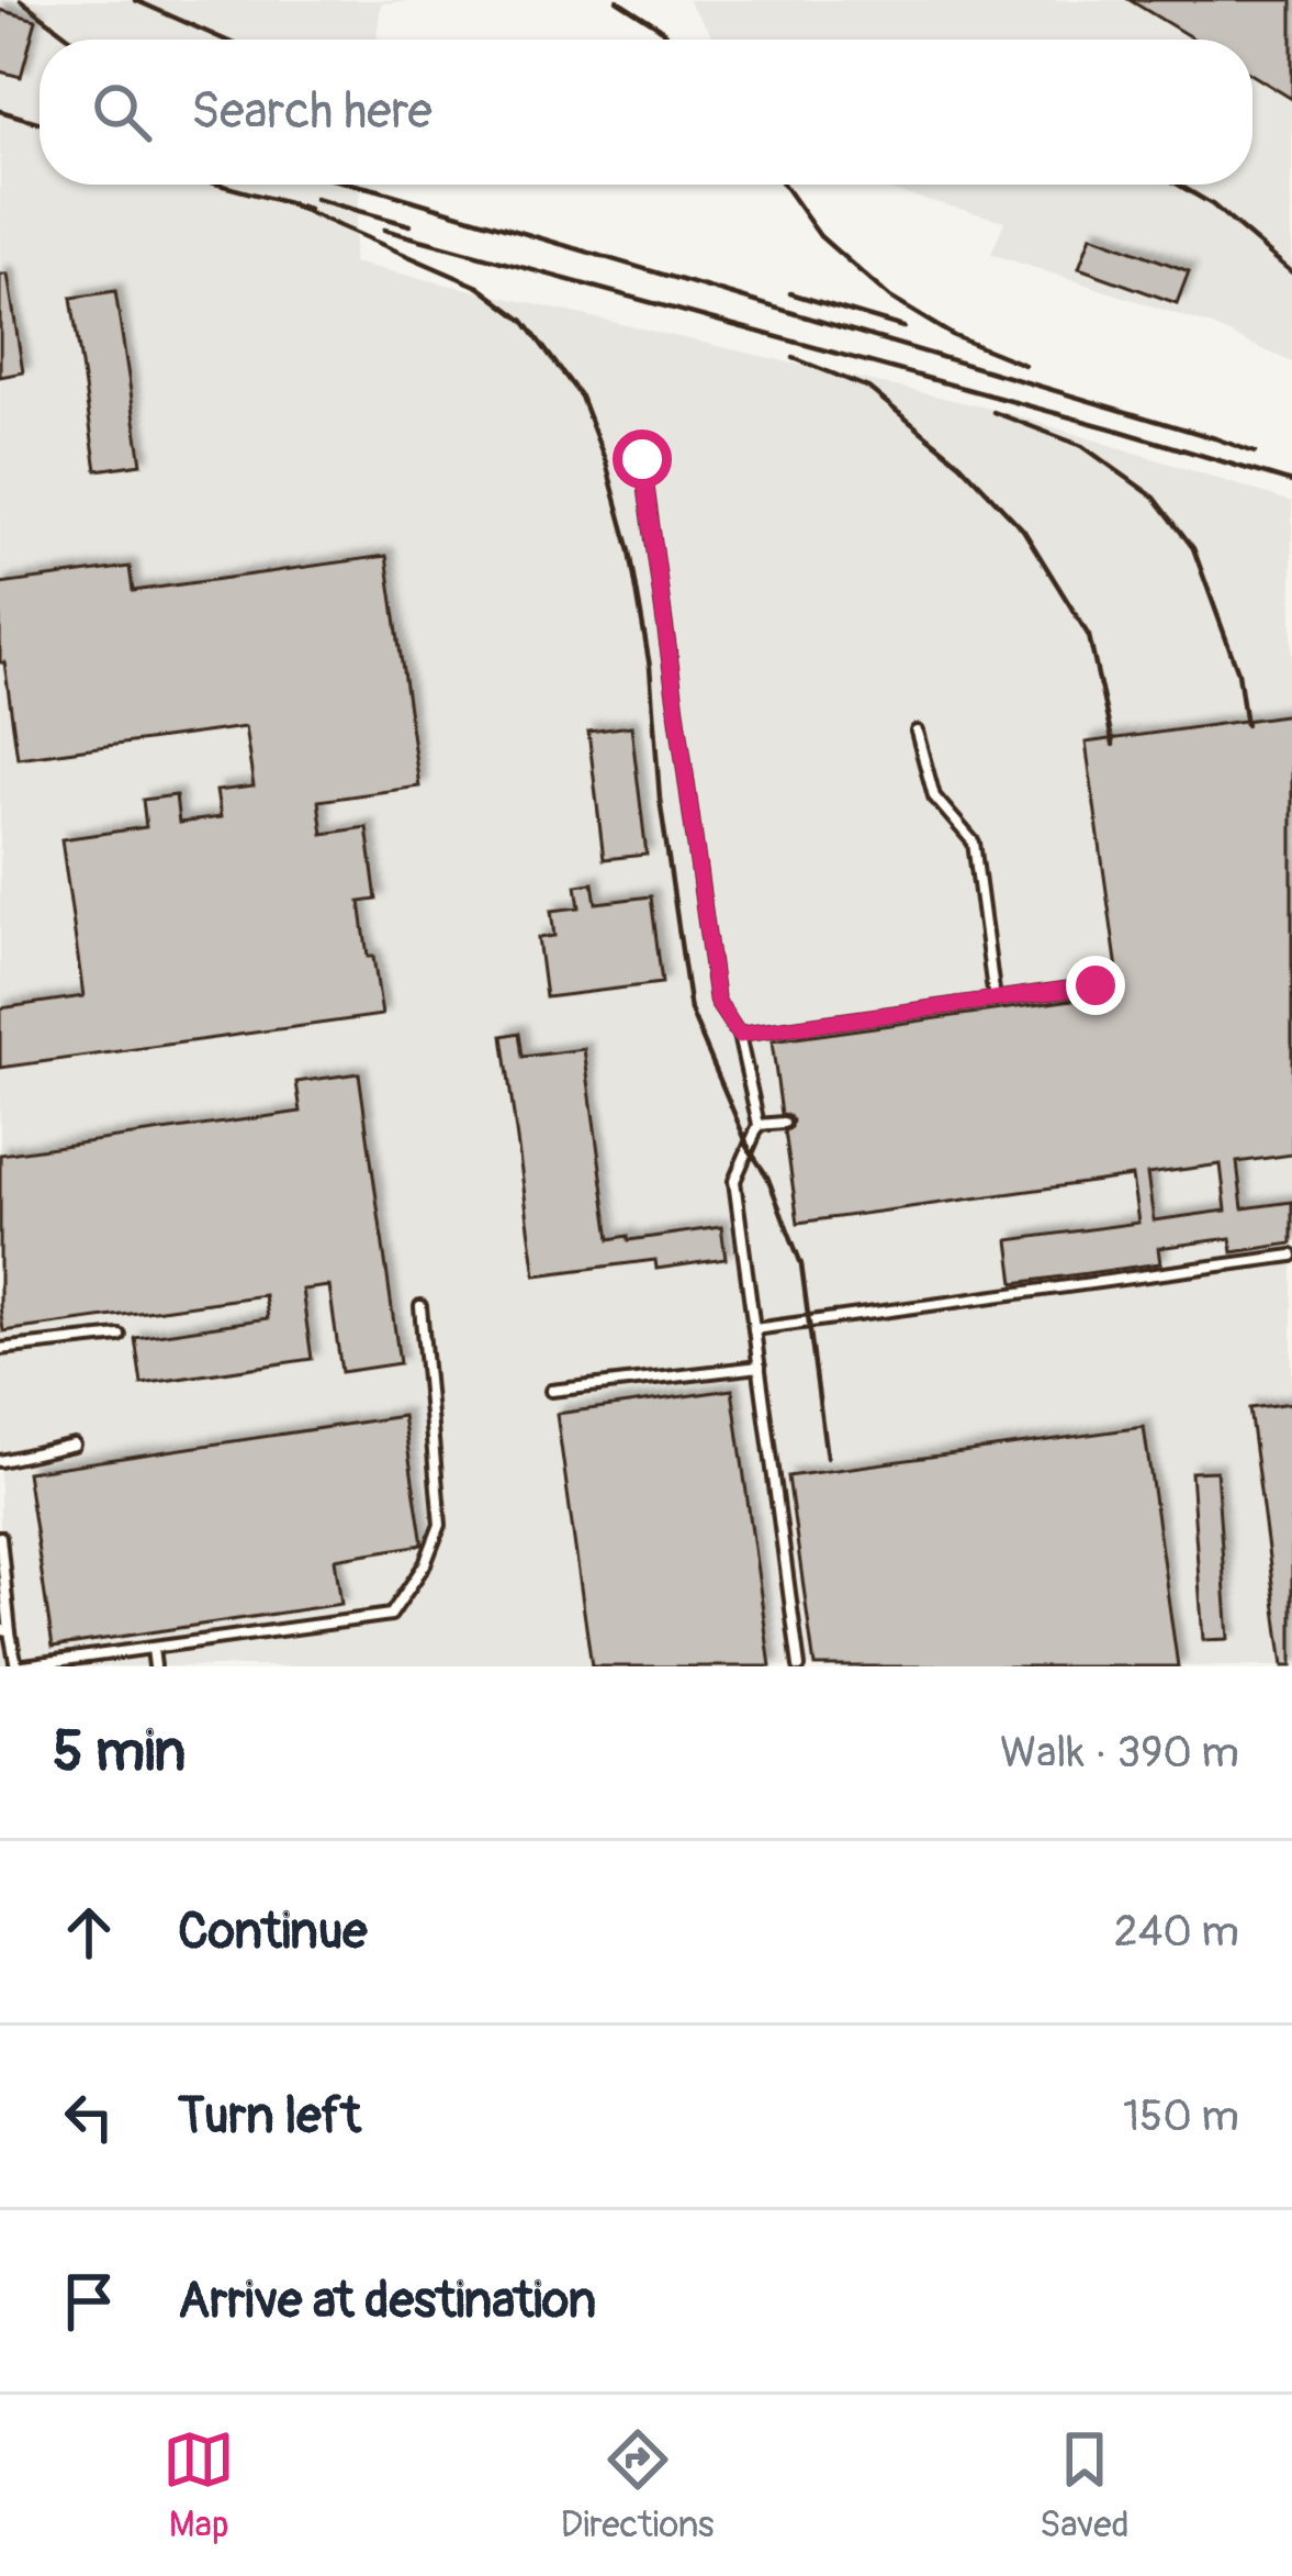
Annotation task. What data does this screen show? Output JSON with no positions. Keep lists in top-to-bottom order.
{
  "page": {
    "search": "Search here",
    "heading": ["5 min", "Walk · 390 m"],
    "list": [
      ["Continue", "240 m"],
      ["Turn left", "150 m"],
      "Arrive at destination"
    ],
    "nav": ["Map", "Directions", "Saved"]
  }
}
